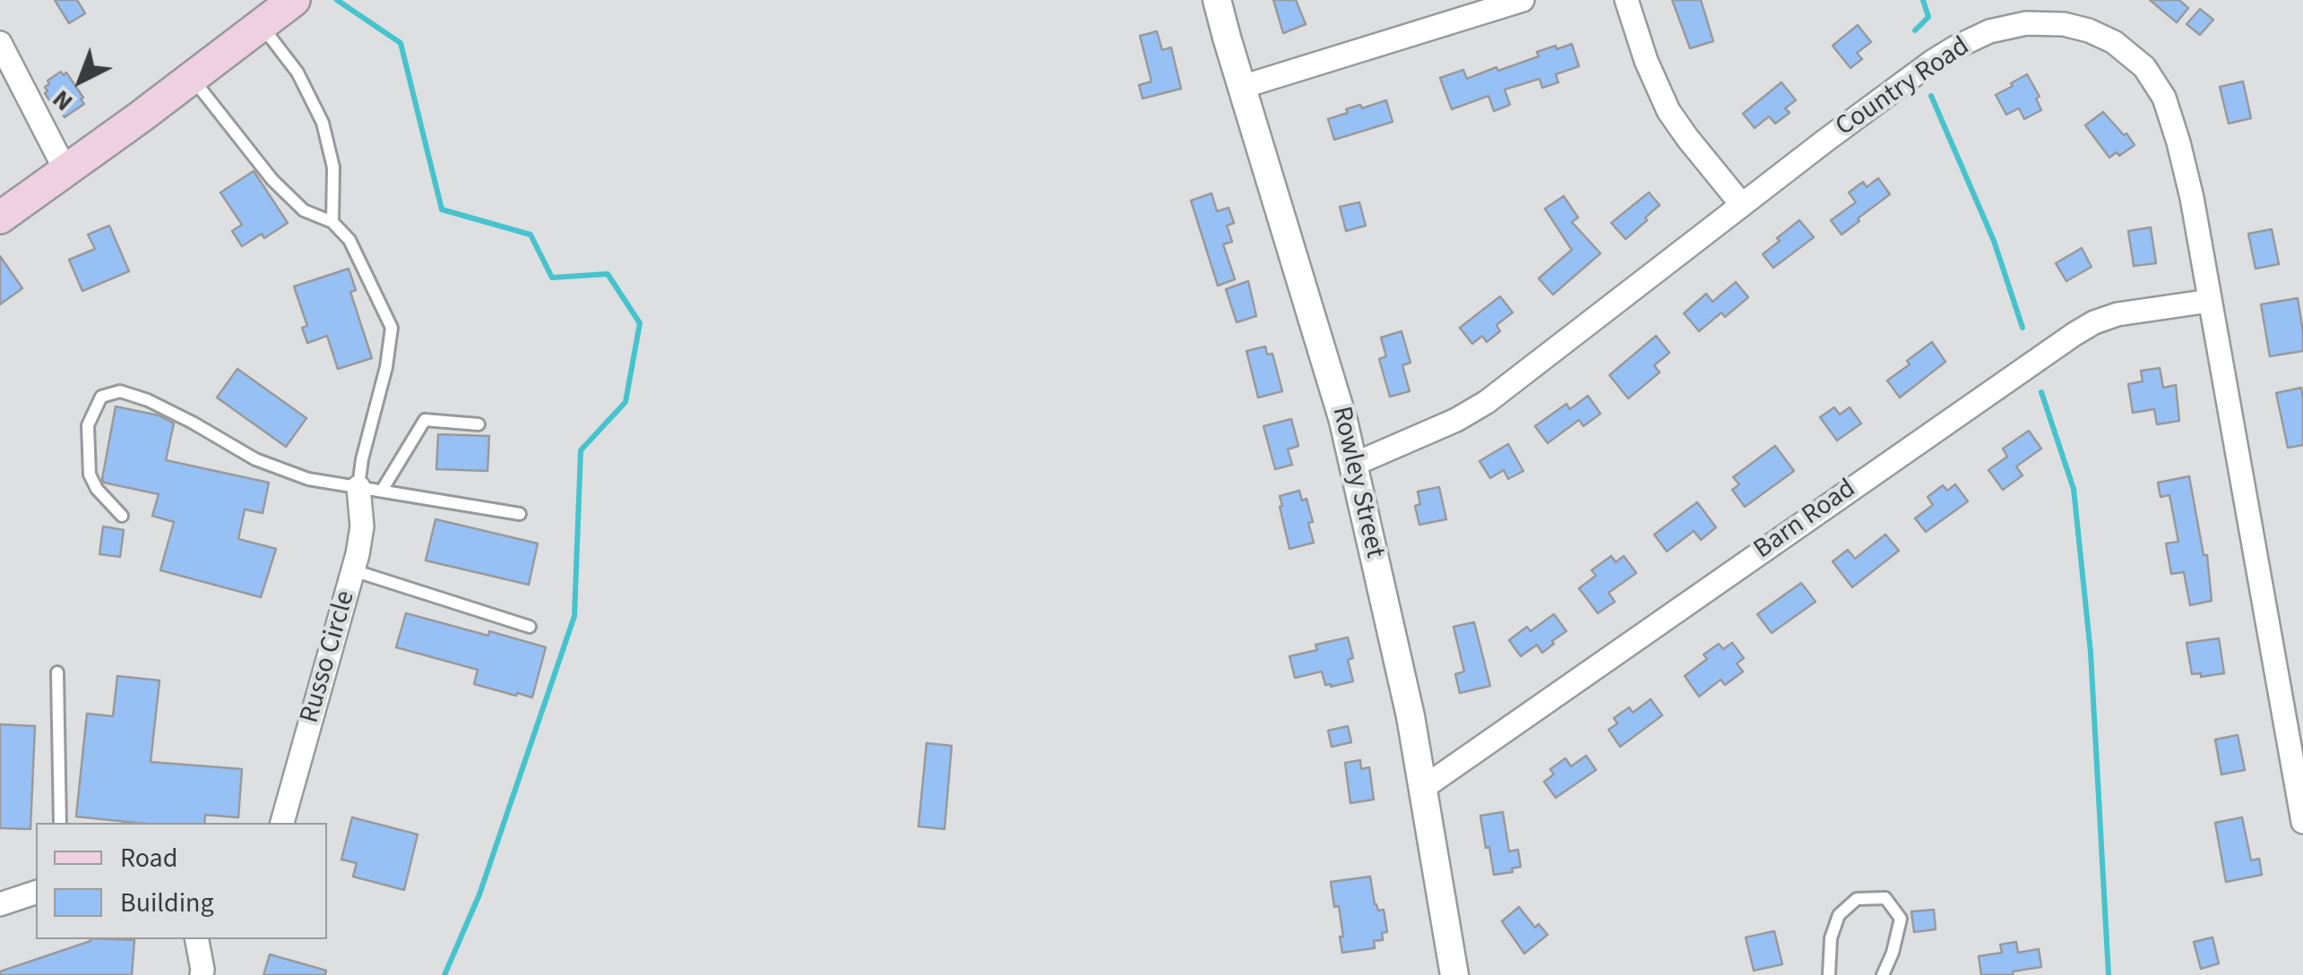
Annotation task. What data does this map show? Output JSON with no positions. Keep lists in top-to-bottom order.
{
  "streets": {
    "street": [
      "Country Road",
      "Rowley Street",
      "Barn Road",
      "Russo Circle"
    ]
  },
  "crossings": [
    ["Country Road", "Rowley Street"],
    ["Country Road", "Barn Road"],
    ["Rowley Street", "Barn Road"]
  ],
  "legend": ["Road", "Building"],
  "north": "bottom left"
}
